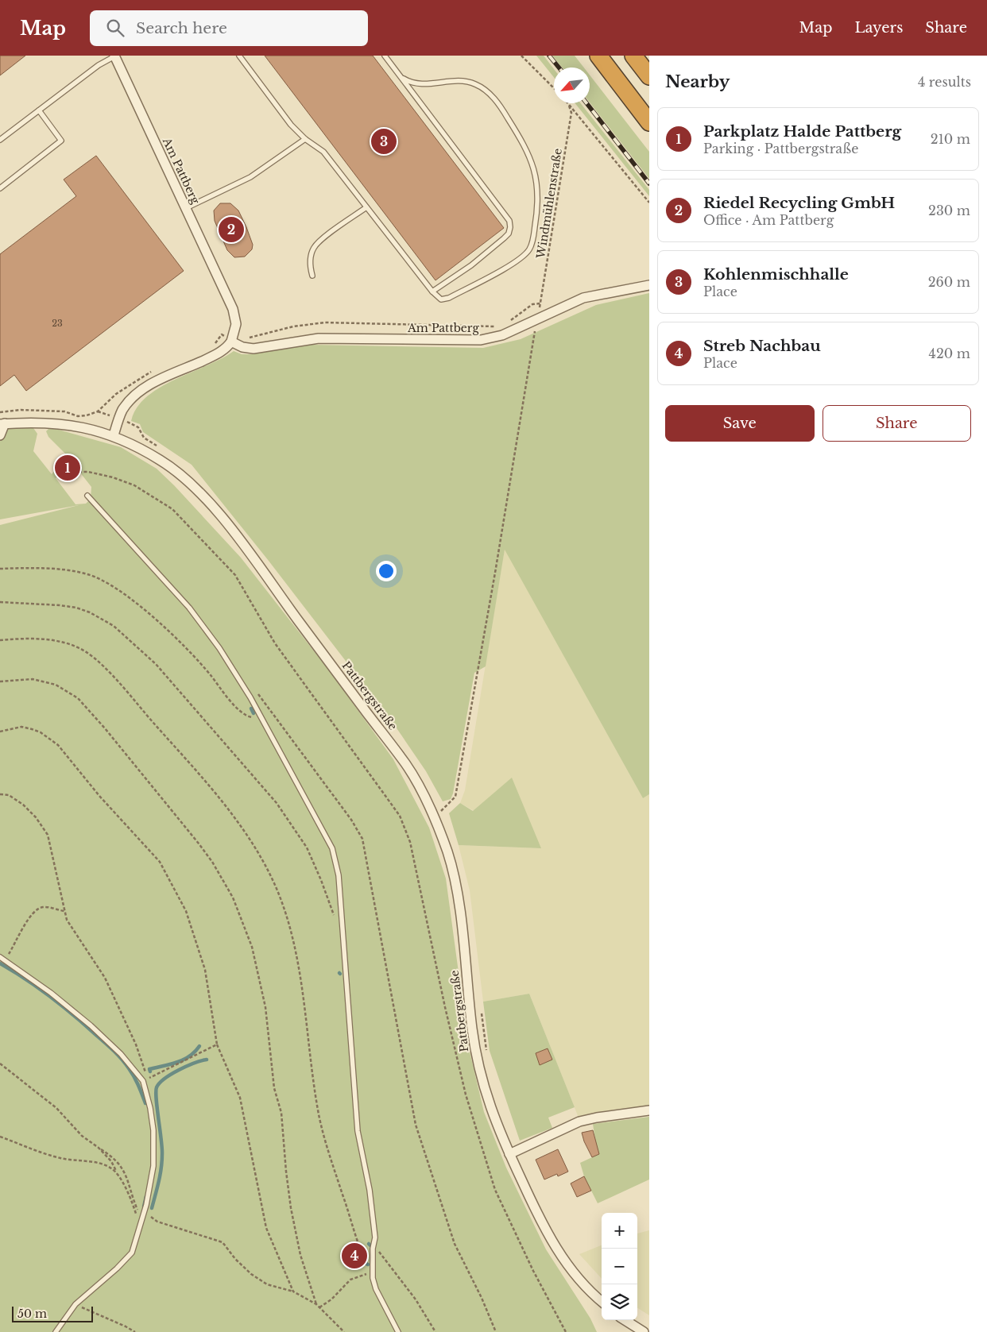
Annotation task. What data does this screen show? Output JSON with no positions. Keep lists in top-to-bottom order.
{
  "streets": {
    "street": ["Am Pattberg", "Pattbergstraße"],
    "path": ["Windmühlenstraße"]
  },
  "house_numbers": ["23"],
  "scale_bar": "50 m",
  "north": "bottom left",
  "page": {
    "header": "Map",
    "search": "Search here",
    "nav": ["Map", "Layers", "Share"],
    "heading": ["Nearby", "4 results"],
    "list": [
      {
        "mark": "1",
        "name": "Parkplatz Halde Pattberg",
        "note": "Parking · Pattbergstraße",
        "value": "210 m"
      },
      {
        "mark": "2",
        "name": "Riedel Recycling GmbH",
        "note": "Office · Am Pattberg",
        "value": "230 m"
      },
      {
        "mark": "3",
        "name": "Kohlenmischhalle",
        "note": "Place",
        "value": "260 m"
      },
      {
        "mark": "4",
        "name": "Streb Nachbau",
        "note": "Place",
        "value": "420 m"
      }
    ],
    "pins": [
      "3",
      "2",
      "1",
      "4"
    ],
    "buttons": ["Save", "Share"],
    "map_buttons": ["+", "−"],
    "scale": "50 m"
  }
}
